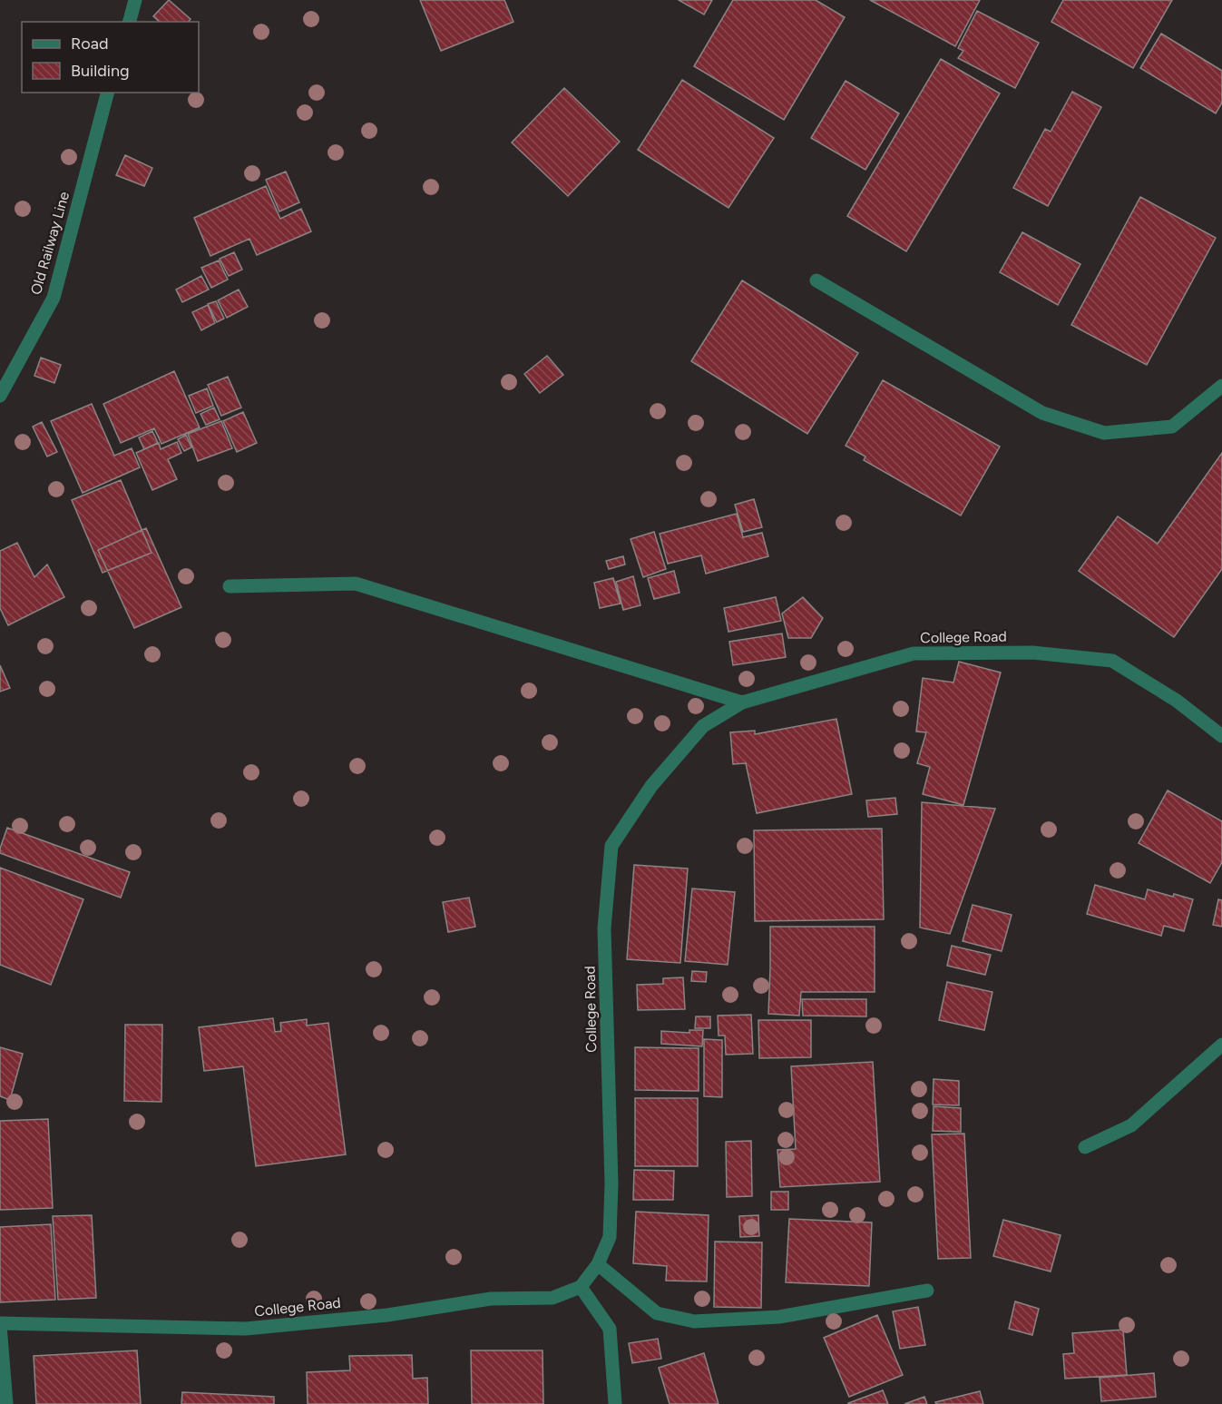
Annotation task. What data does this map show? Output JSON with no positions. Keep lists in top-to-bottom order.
{
  "streets": {
    "street": ["Old Railway Line", "College Road"]
  },
  "legend": ["Road", "Building"]
}
